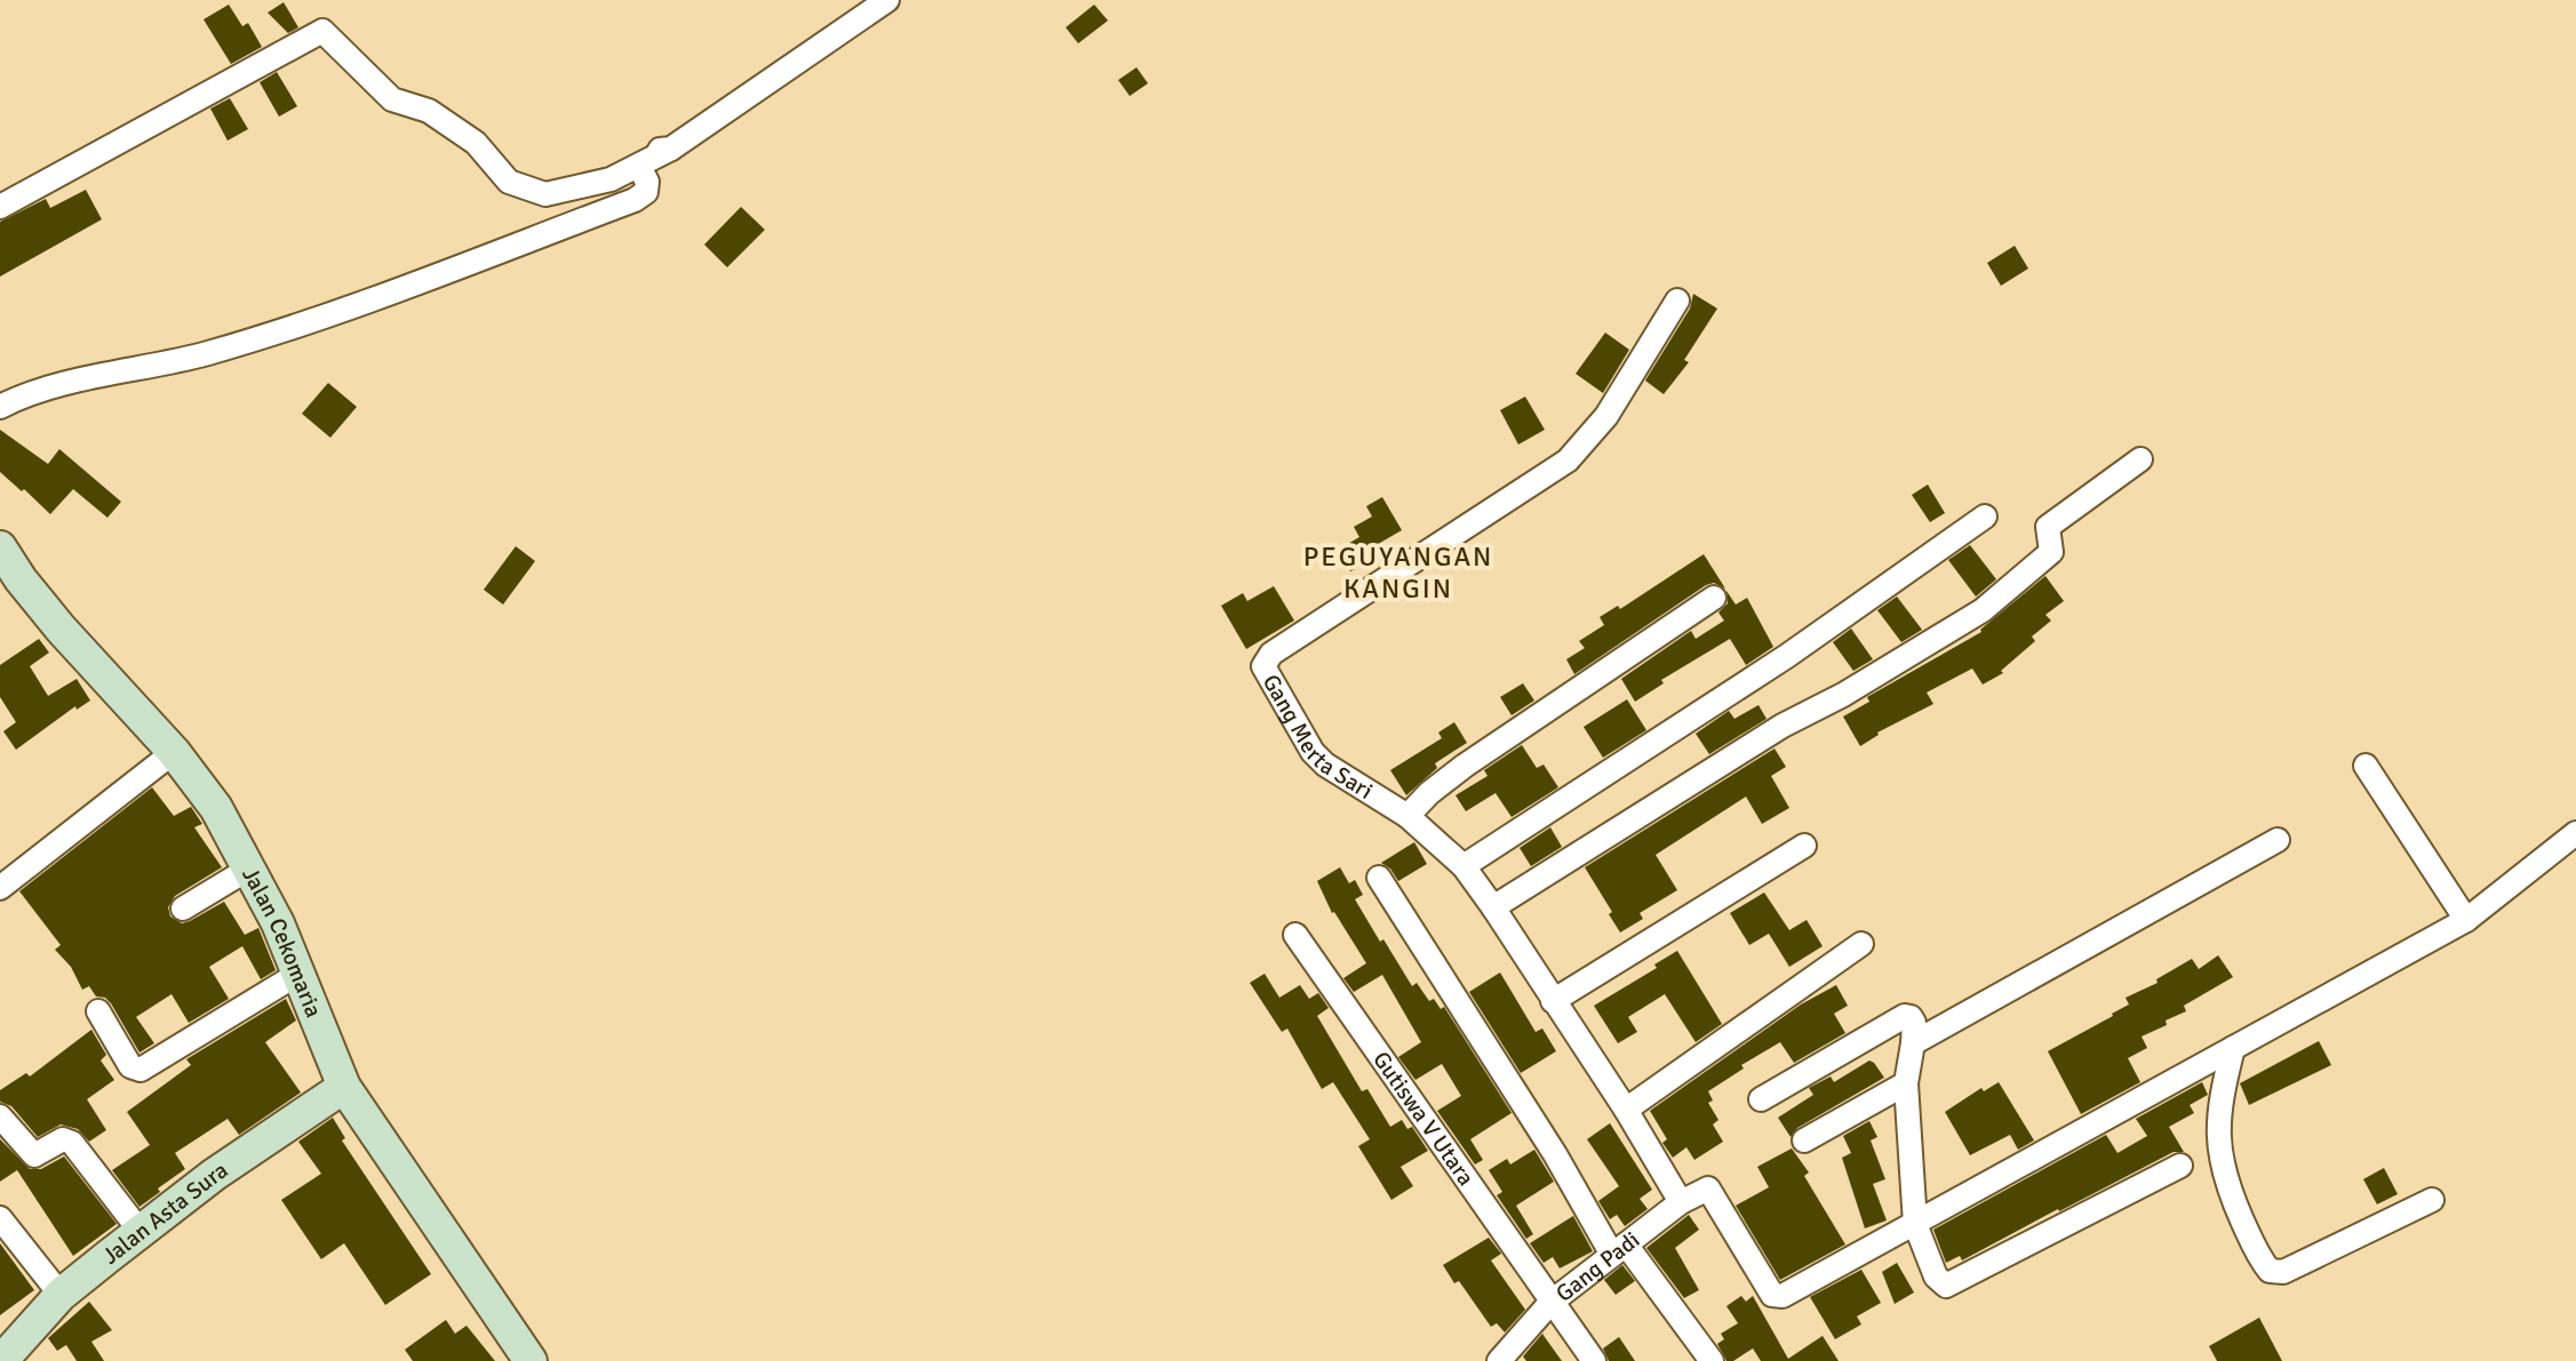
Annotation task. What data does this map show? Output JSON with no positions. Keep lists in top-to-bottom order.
{
  "streets": {
    "street": [
      "Gang Merta Sari",
      "Jalan Cekomaria",
      "Gutiswa V Utara",
      "Jalan Asta Sura",
      "Gang Padi"
    ]
  },
  "crossings": [
    ["Gang Merta Sari", "Gang Padi"],
    ["Jalan Cekomaria", "Jalan Asta Sura"],
    ["Gutiswa V Utara", "Gang Padi"]
  ],
  "districts": ["PEGUYANGAN KANGIN"]
}
